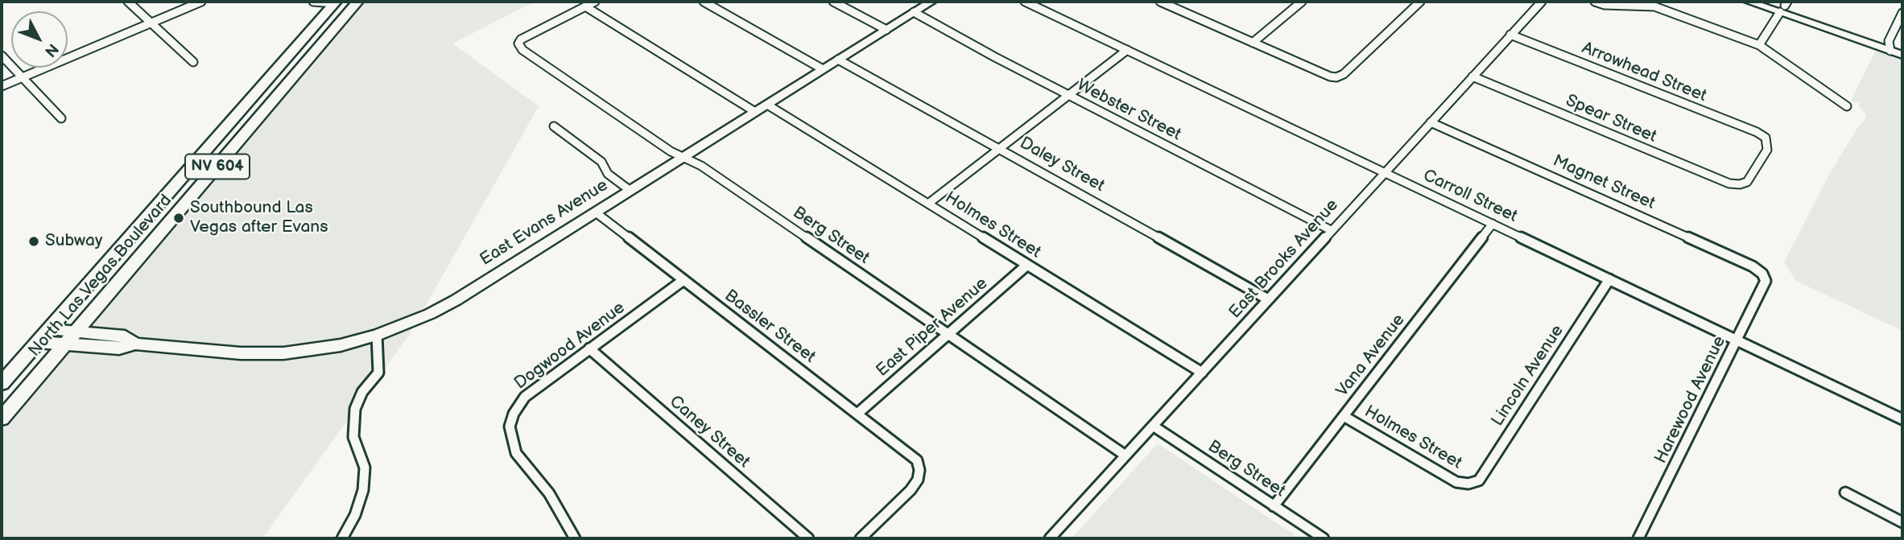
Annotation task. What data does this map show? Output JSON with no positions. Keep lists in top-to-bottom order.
{
  "streets": {
    "main road": ["NV 604", "North Las Vegas Boulevard"],
    "street": [
      "Arrowhead Street",
      "Webster Street",
      "Spear Street",
      "Daley Street",
      "Magnet Street",
      "Carroll Street",
      "East Evans Avenue",
      "Holmes Street",
      "Berg Street",
      "East Brooks Avenue",
      "Bassler Street",
      "East Piper Avenue",
      "Dogwood Avenue",
      "Vana Avenue",
      "Lincoln Avenue",
      "Harewood Avenue",
      "Caney Street"
    ]
  },
  "crossings": [
    ["Arrowhead Street", "Spear Street"],
    ["Arrowhead Street", "East Brooks Avenue"],
    ["Webster Street", "East Evans Avenue"],
    ["Webster Street", "East Brooks Avenue"],
    ["Spear Street", "East Brooks Avenue"],
    ["Daley Street", "East Evans Avenue"],
    ["Daley Street", "East Brooks Avenue"],
    ["Magnet Street", "East Brooks Avenue"],
    ["Magnet Street", "Harewood Avenue"],
    ["Carroll Street", "East Brooks Avenue"],
    ["Carroll Street", "Vana Avenue"],
    ["Carroll Street", "Lincoln Avenue"],
    ["Carroll Street", "Harewood Avenue"],
    ["East Evans Avenue", "Holmes Street"],
    ["East Evans Avenue", "Berg Street"],
    ["East Evans Avenue", "North Las Vegas Boulevard"],
    ["East Evans Avenue", "Bassler Street"],
    ["Holmes Street", "East Brooks Avenue"],
    ["Holmes Street", "East Piper Avenue"],
    ["Holmes Street", "Vana Avenue"],
    ["Holmes Street", "Lincoln Avenue"],
    ["Berg Street", "East Brooks Avenue"],
    ["Berg Street", "East Piper Avenue"],
    ["Berg Street", "Vana Avenue"],
    ["Bassler Street", "East Piper Avenue"],
    ["Bassler Street", "Dogwood Avenue"],
    ["Dogwood Avenue", "Caney Street"]
  ],
  "places": ["Southbound Las Vegas after Evans", "Subway"],
  "north": "bottom right"
}
